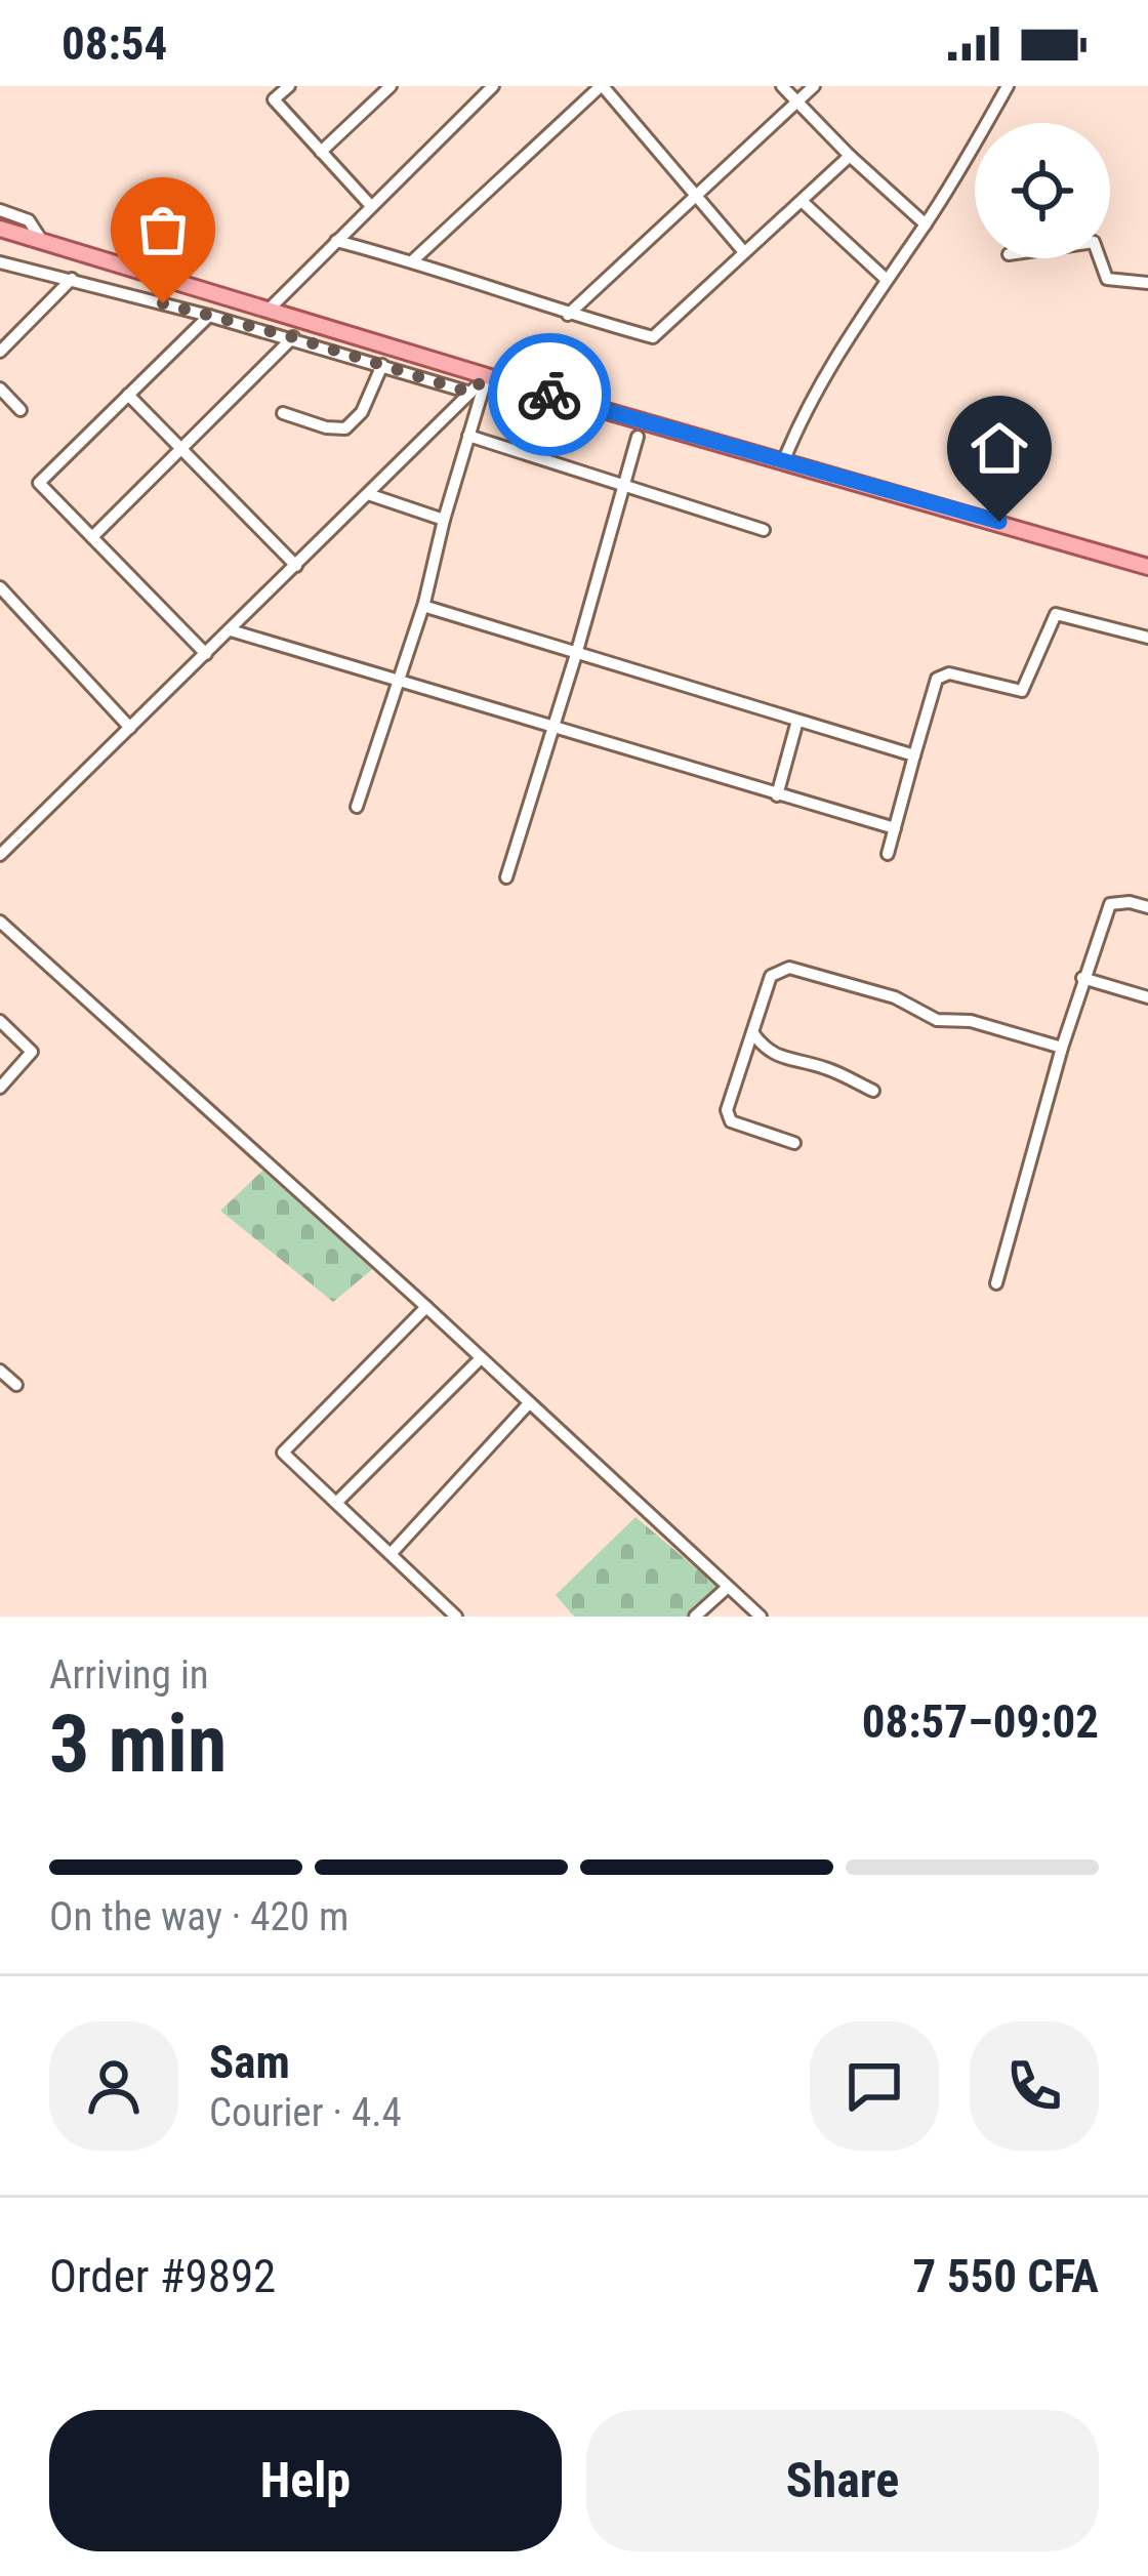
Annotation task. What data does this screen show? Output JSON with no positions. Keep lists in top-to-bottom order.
{
  "page": {
    "status": "08:54",
    "heading": ["3 min", "Arriving in", "08:57–09:02"],
    "panel": [
      "Sam",
      "Courier · 4.4",
      "Order #9892",
      "7 550 CFA"
    ],
    "bar": "On the way · 420 m",
    "buttons": ["Help", "Share"]
  }
}
